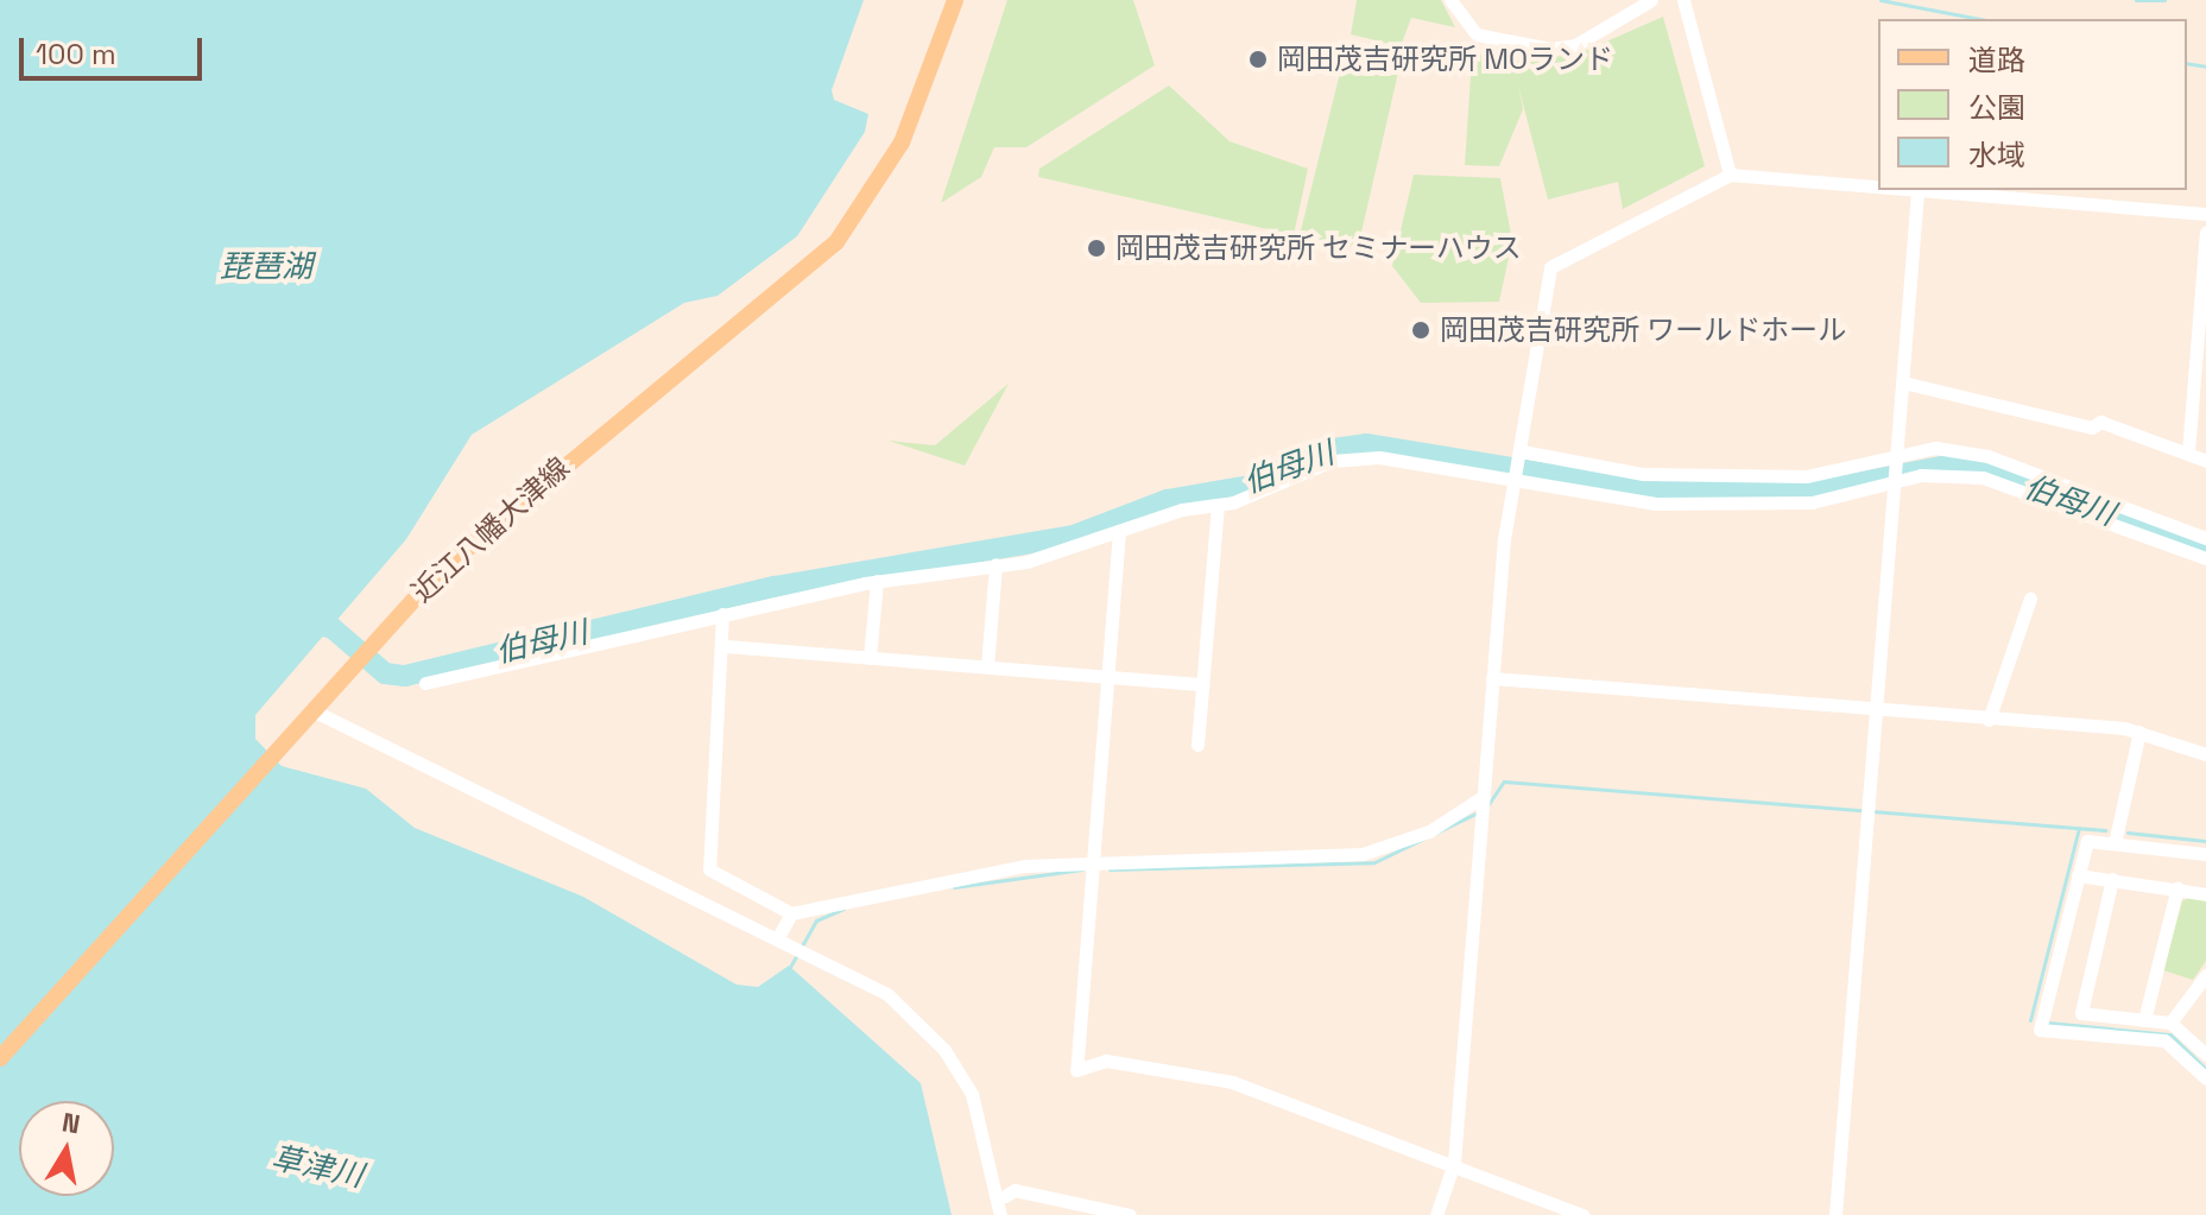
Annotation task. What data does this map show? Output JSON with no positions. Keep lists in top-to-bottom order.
{
  "streets": {
    "main road": ["近江八幡大津線"]
  },
  "water": ["琵琶湖", "伯母川", "草津川"],
  "places": ["岡田茂吉研究所 MOランド", "岡田茂吉研究所 セミナーハウス", "岡田茂吉研究所 ワールドホール"],
  "legend": ["道路", "公園", "水域"],
  "scale_bar": "100 m",
  "north": "top"
}
